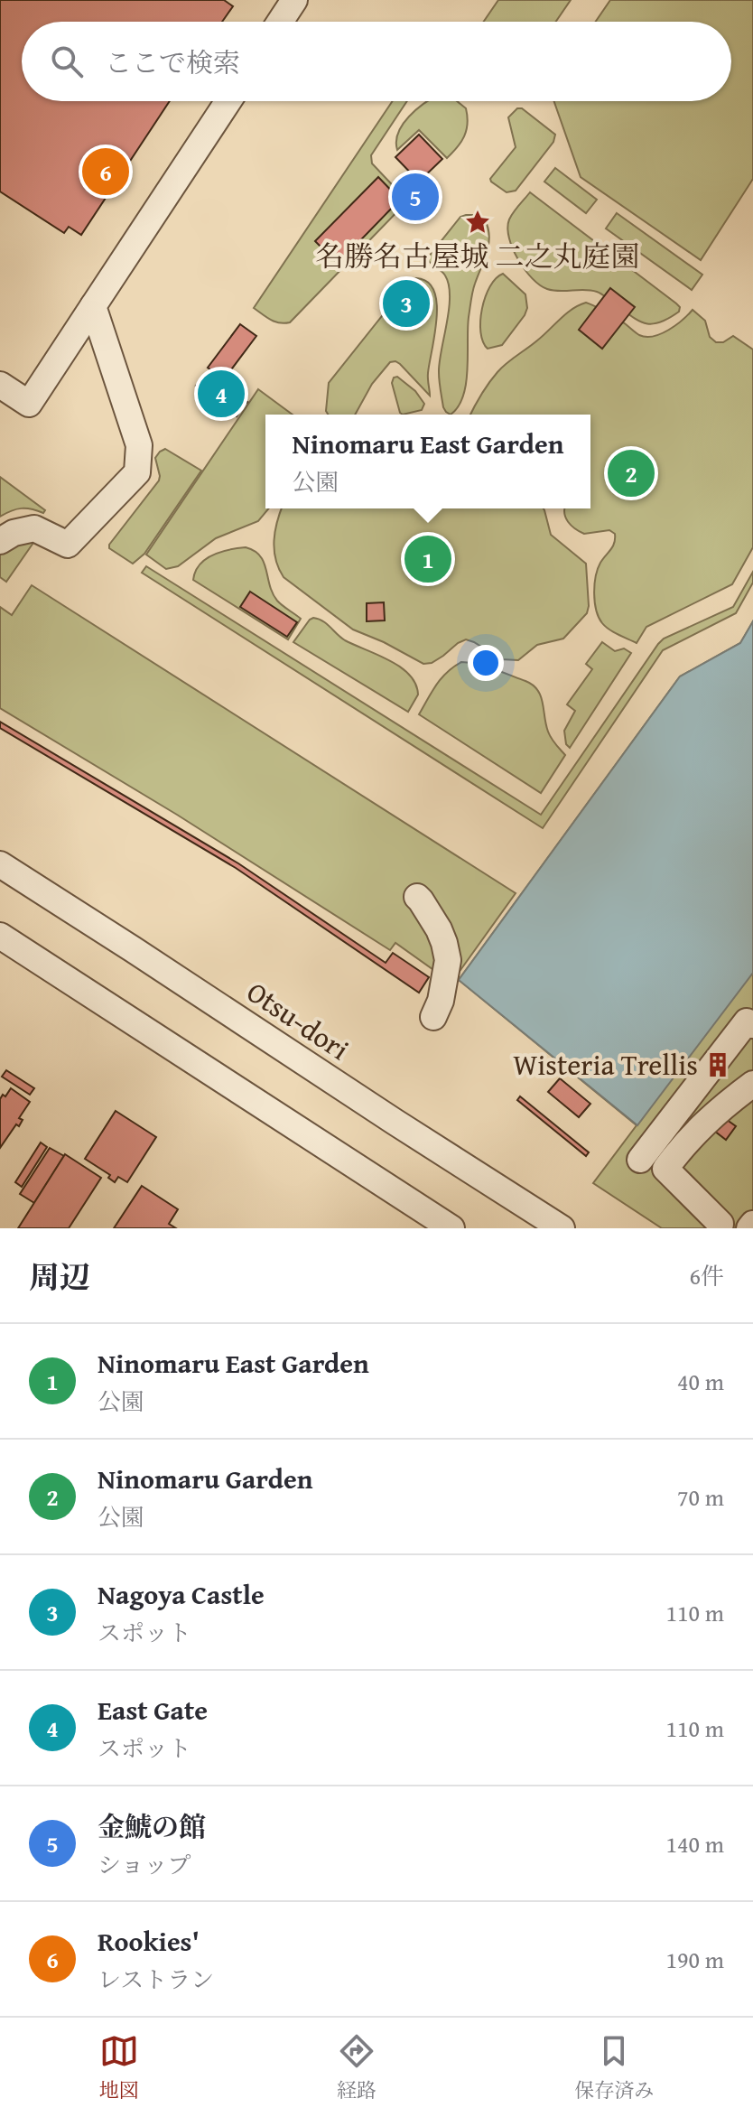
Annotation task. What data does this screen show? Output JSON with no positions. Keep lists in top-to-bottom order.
{
  "streets": {
    "street": ["Otsu-dori"]
  },
  "places": {
    "place": ["名勝名古屋城 二之丸庭園"],
    "building": ["Wisteria Trellis"]
  },
  "page": {
    "search": "ここで検索",
    "pins": [
      "6",
      "5",
      "3",
      "4",
      "2",
      "1"
    ],
    "popup": ["Ninomaru East Garden", "公園"],
    "heading": ["周辺", "6件"],
    "list": [
      {
        "mark": "1",
        "name": "Ninomaru East Garden",
        "note": "公園",
        "value": "40 m"
      },
      {
        "mark": "2",
        "name": "Ninomaru Garden",
        "note": "公園",
        "value": "70 m"
      },
      {
        "mark": "3",
        "name": "Nagoya Castle",
        "note": "スポット",
        "value": "110 m"
      },
      {
        "mark": "4",
        "name": "East Gate",
        "note": "スポット",
        "value": "110 m"
      },
      {
        "mark": "5",
        "name": "金鯱の館",
        "note": "ショップ",
        "value": "140 m"
      },
      {
        "mark": "6",
        "name": "Rookies'",
        "note": "レストラン",
        "value": "190 m"
      }
    ],
    "nav": ["地図", "経路", "保存済み"]
  }
}
